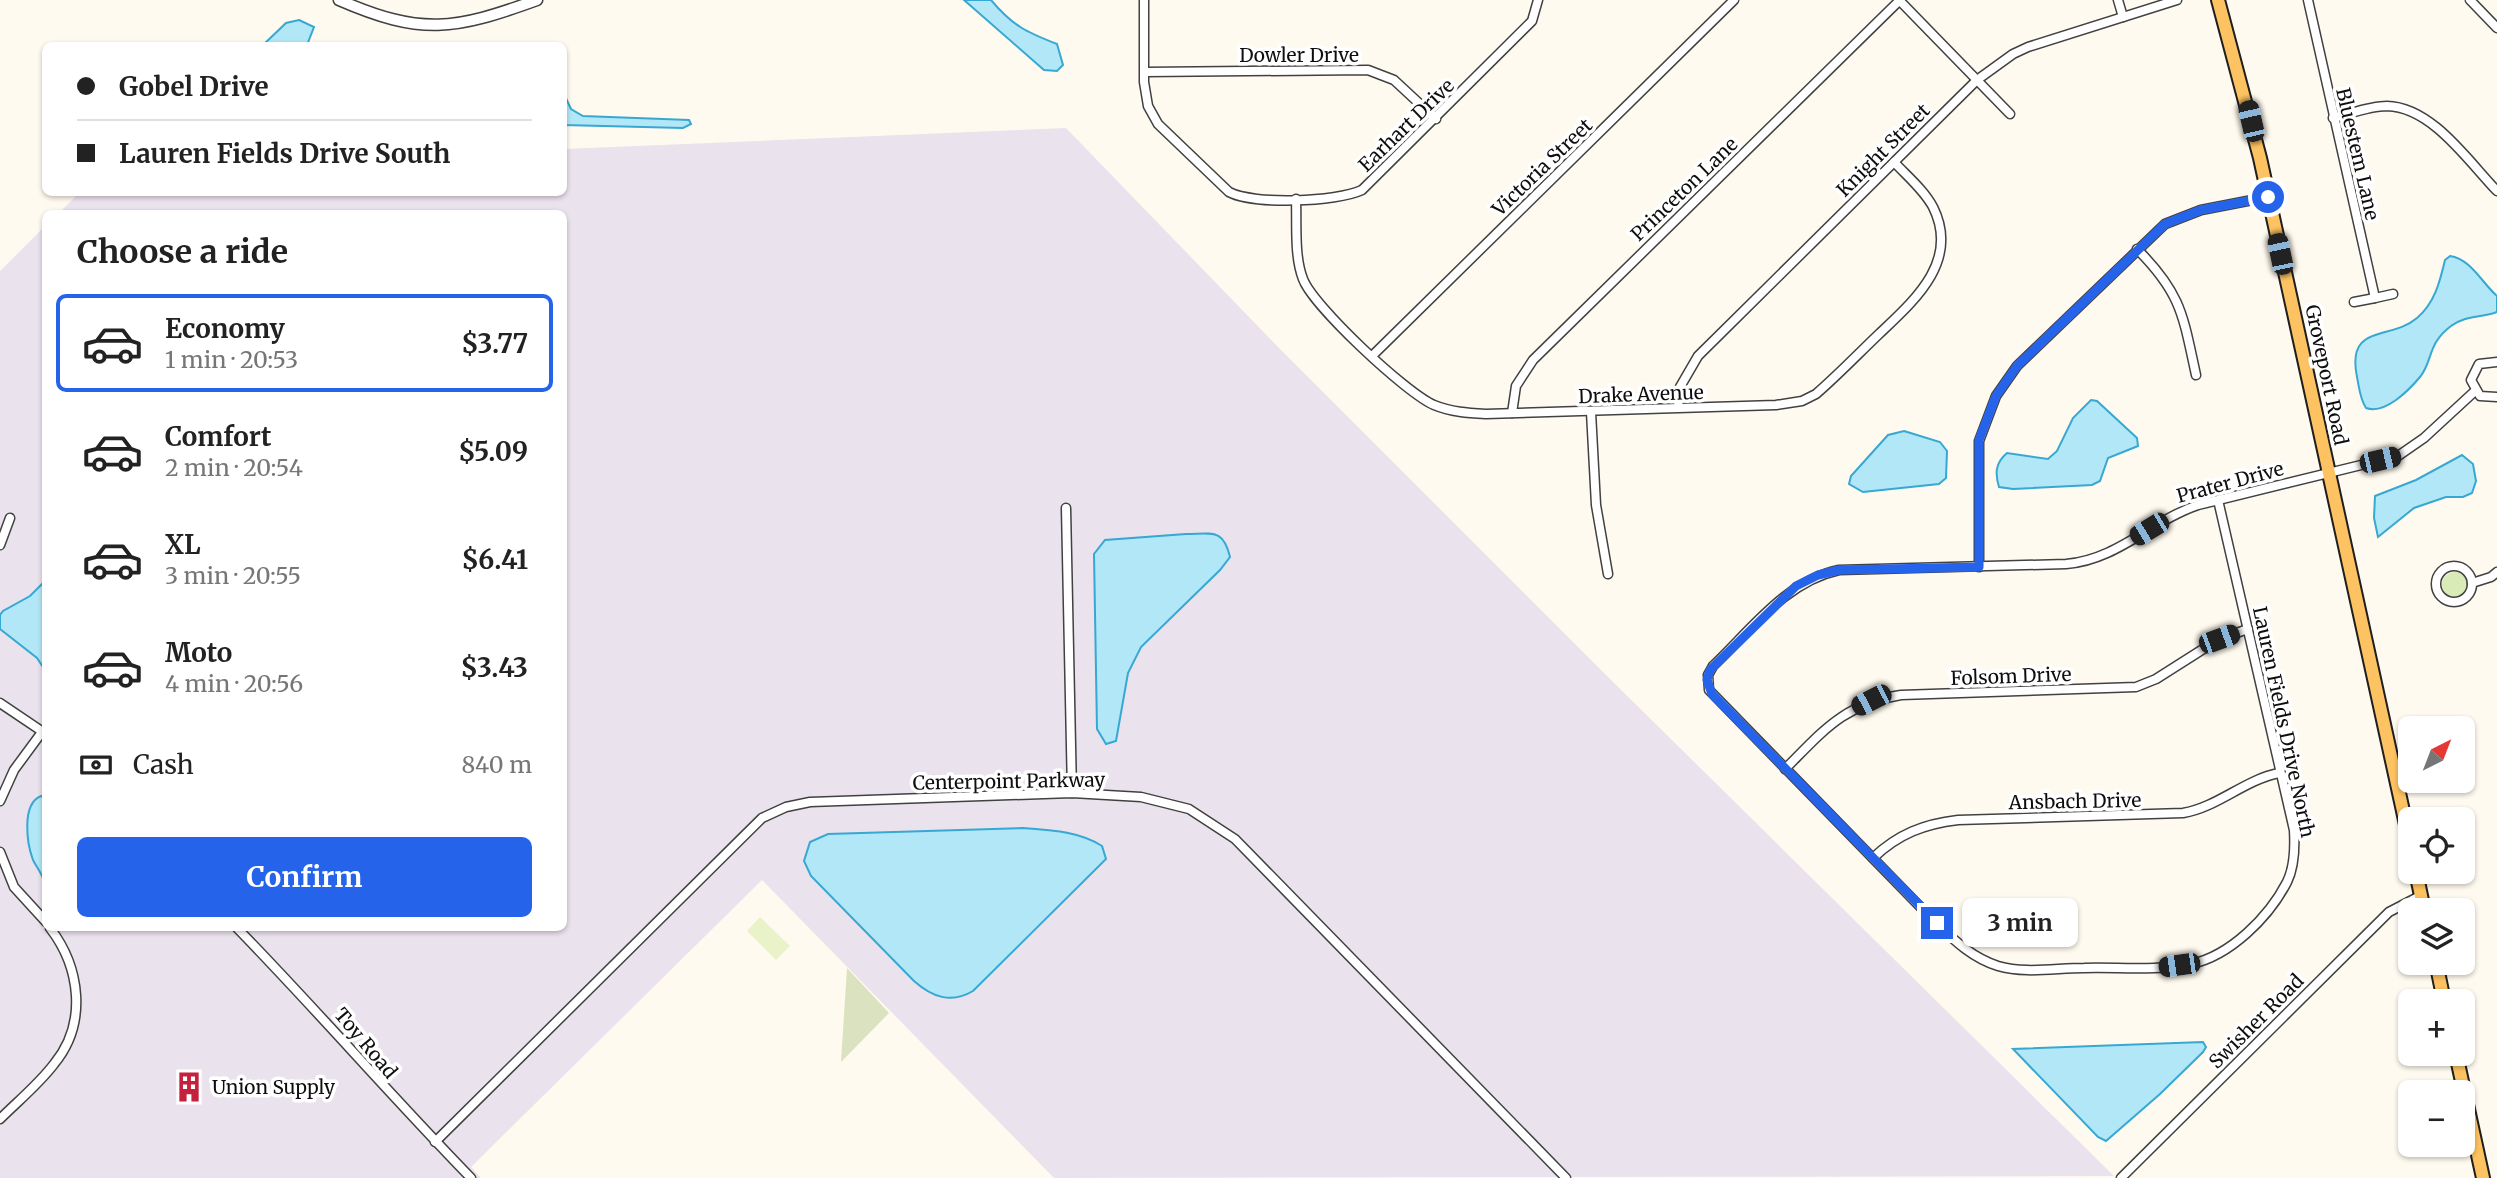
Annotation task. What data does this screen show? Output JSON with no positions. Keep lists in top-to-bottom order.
{
  "streets": {
    "main road": ["Groveport Road"],
    "street": [
      "Dowler Drive",
      "Earhart Drive",
      "Knight Street",
      "Bluestem Lane",
      "Victoria Street",
      "Princeton Lane",
      "Drake Avenue",
      "Prater Drive",
      "Folsom Drive",
      "Lauren Fields Drive North",
      "Centerpoint Parkway",
      "Ansbach Drive",
      "Swisher Road",
      "Toy Road"
    ]
  },
  "crossings": [
    ["Dowler Drive", "Earhart Drive"],
    ["Earhart Drive", "Drake Avenue"],
    ["Knight Street", "Drake Avenue"],
    ["Victoria Street", "Drake Avenue"],
    ["Princeton Lane", "Drake Avenue"],
    ["Groveport Road", "Prater Drive"],
    ["Prater Drive", "Folsom Drive"],
    ["Prater Drive", "Lauren Fields Drive North"],
    ["Folsom Drive", "Lauren Fields Drive North"],
    ["Lauren Fields Drive North", "Ansbach Drive"],
    ["Centerpoint Parkway", "Toy Road"]
  ],
  "places": {
    "building": ["Union Supply"]
  },
  "north": "top right",
  "page": {
    "banner": ["Gobel Drive", "Lauren Fields Drive South"],
    "heading": "Choose a ride",
    "list": [
      {
        "name": "Economy",
        "note": "1 min · 20:53",
        "value": "$3.77"
      },
      {
        "name": "Comfort",
        "note": "2 min · 20:54",
        "value": "$5.09"
      },
      {
        "name": "XL",
        "note": "3 min · 20:55",
        "value": "$6.41"
      },
      {
        "name": "Moto",
        "note": "4 min · 20:56",
        "value": "$3.43"
      }
    ],
    "map_buttons": ["+", "−"],
    "pay": ["Cash", "840 m"],
    "buttons": "Confirm",
    "bubble": "3 min"
  }
}
